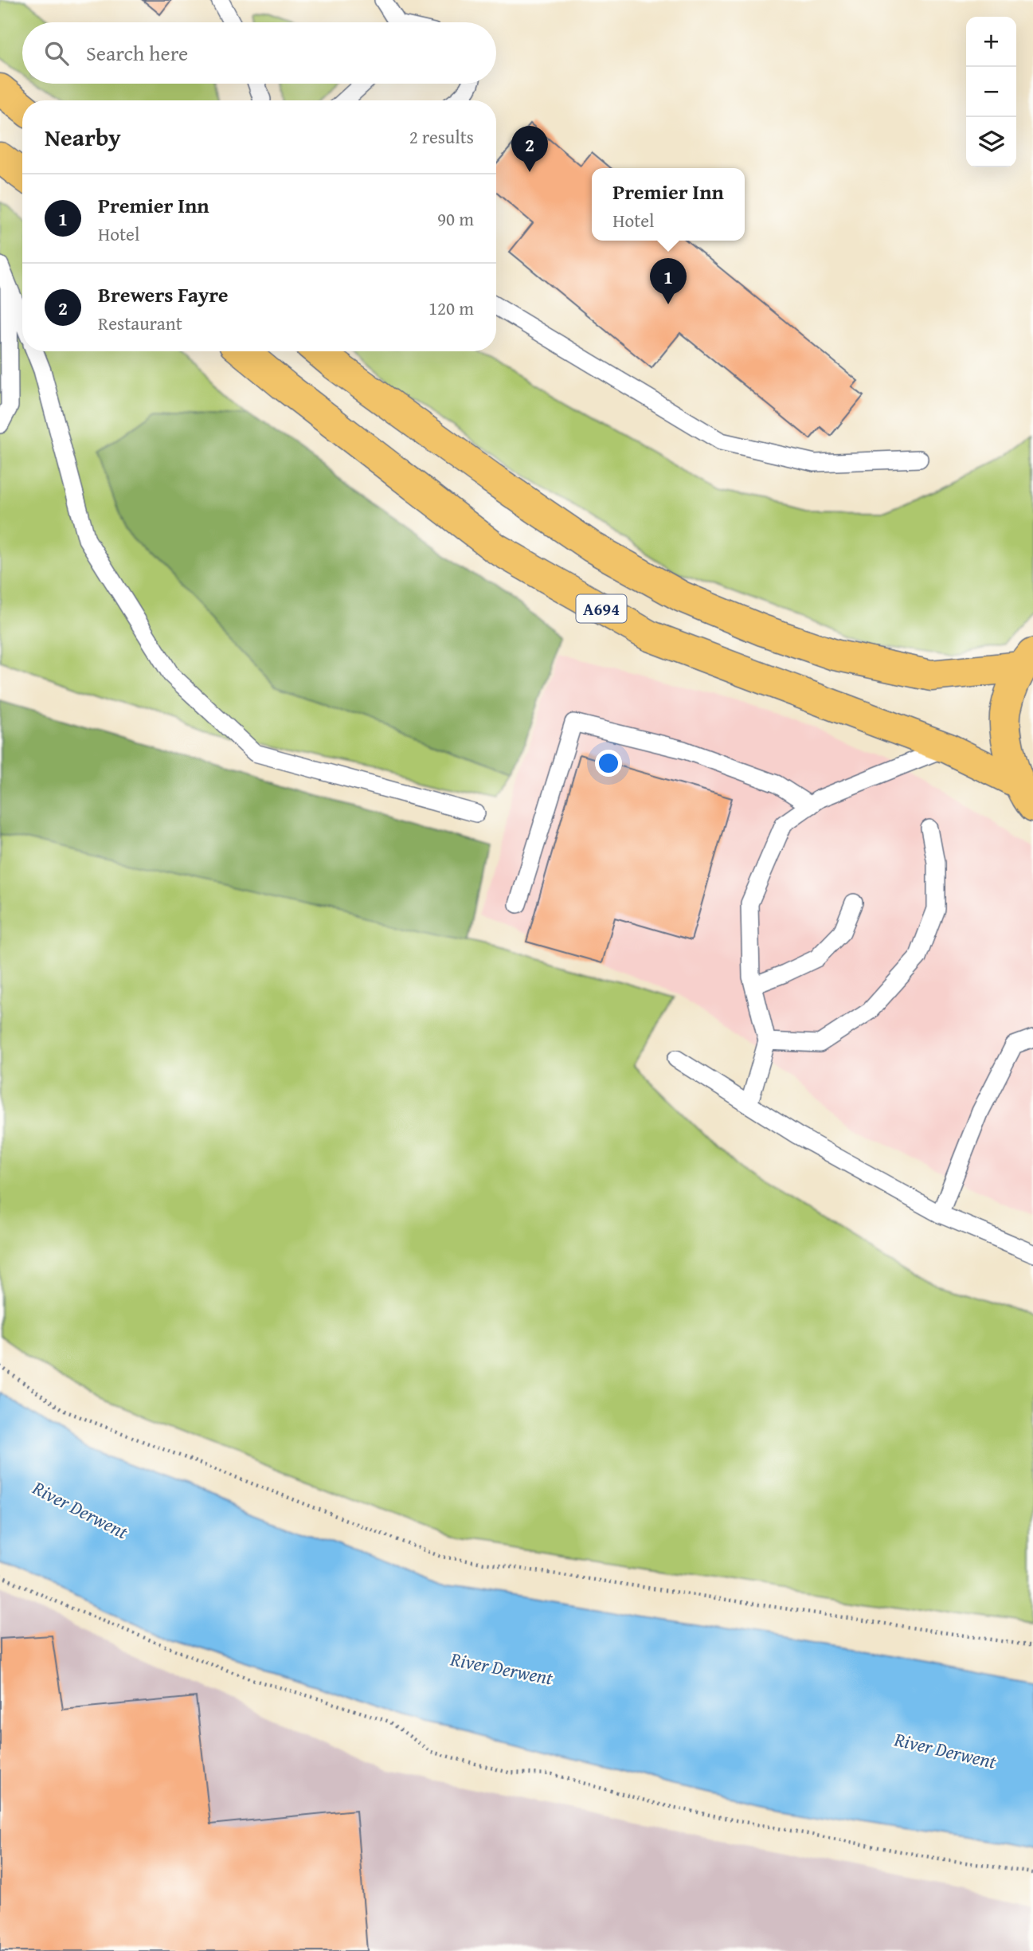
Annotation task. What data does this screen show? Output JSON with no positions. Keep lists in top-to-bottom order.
{
  "streets": {
    "main road": ["A694"]
  },
  "water": ["River Derwent"],
  "page": {
    "map_buttons": ["+", "−"],
    "search": "Search here",
    "heading": ["Nearby", "2 results"],
    "pins": ["2", "1"],
    "popup": ["Premier Inn", "Hotel"],
    "list": [
      {
        "mark": "1",
        "name": "Premier Inn",
        "note": "Hotel",
        "value": "90 m"
      },
      {
        "mark": "2",
        "name": "Brewers Fayre",
        "note": "Restaurant",
        "value": "120 m"
      }
    ]
  }
}
